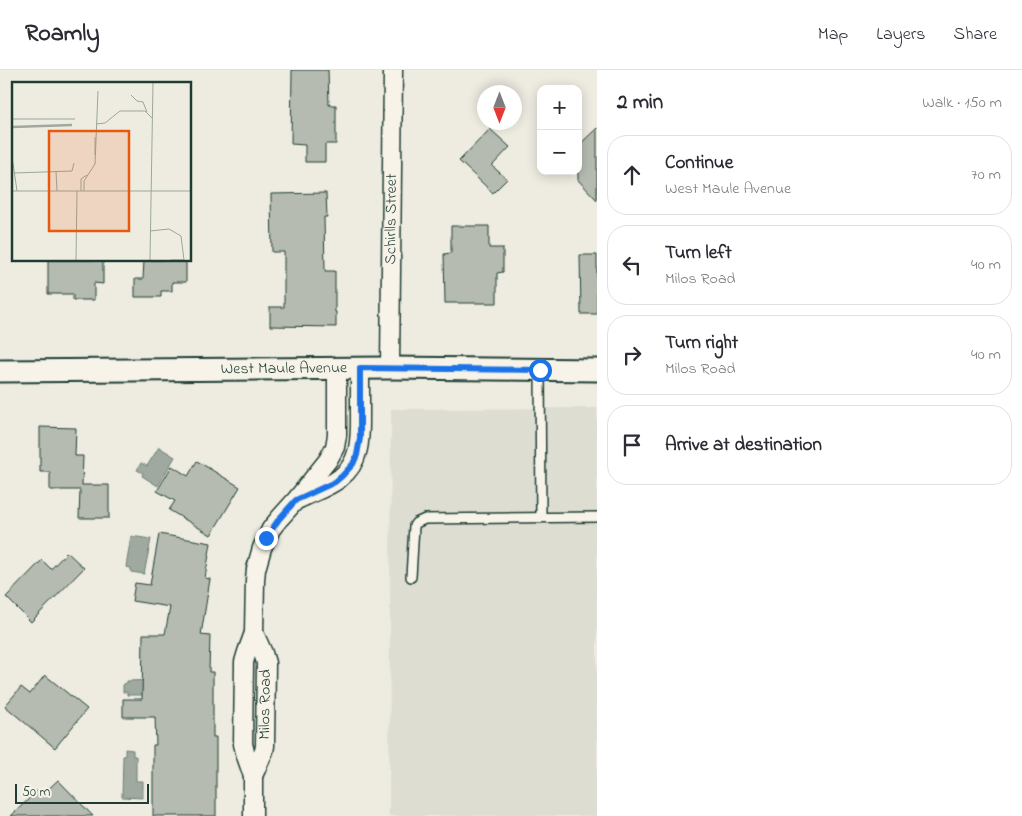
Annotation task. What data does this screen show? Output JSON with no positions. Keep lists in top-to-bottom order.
{
  "streets": {
    "street": ["Schirlls Street", "West Maule Avenue", "Milos Road"]
  },
  "crossings": [
    ["Schirlls Street", "West Maule Avenue"],
    ["West Maule Avenue", "Milos Road"]
  ],
  "scale_bar": "50 m",
  "north": "bottom",
  "page": {
    "header": "Roamly",
    "nav": ["Map", "Layers", "Share"],
    "heading": ["2 min", "Walk · 150 m"],
    "map_buttons": ["+", "−"],
    "list": [
      ["Continue", "West Maule Avenue", "70 m"],
      ["Turn left", "Milos Road", "40 m"],
      ["Turn right", "Milos Road", "40 m"],
      "Arrive at destination"
    ],
    "scale": "50 m"
  }
}
